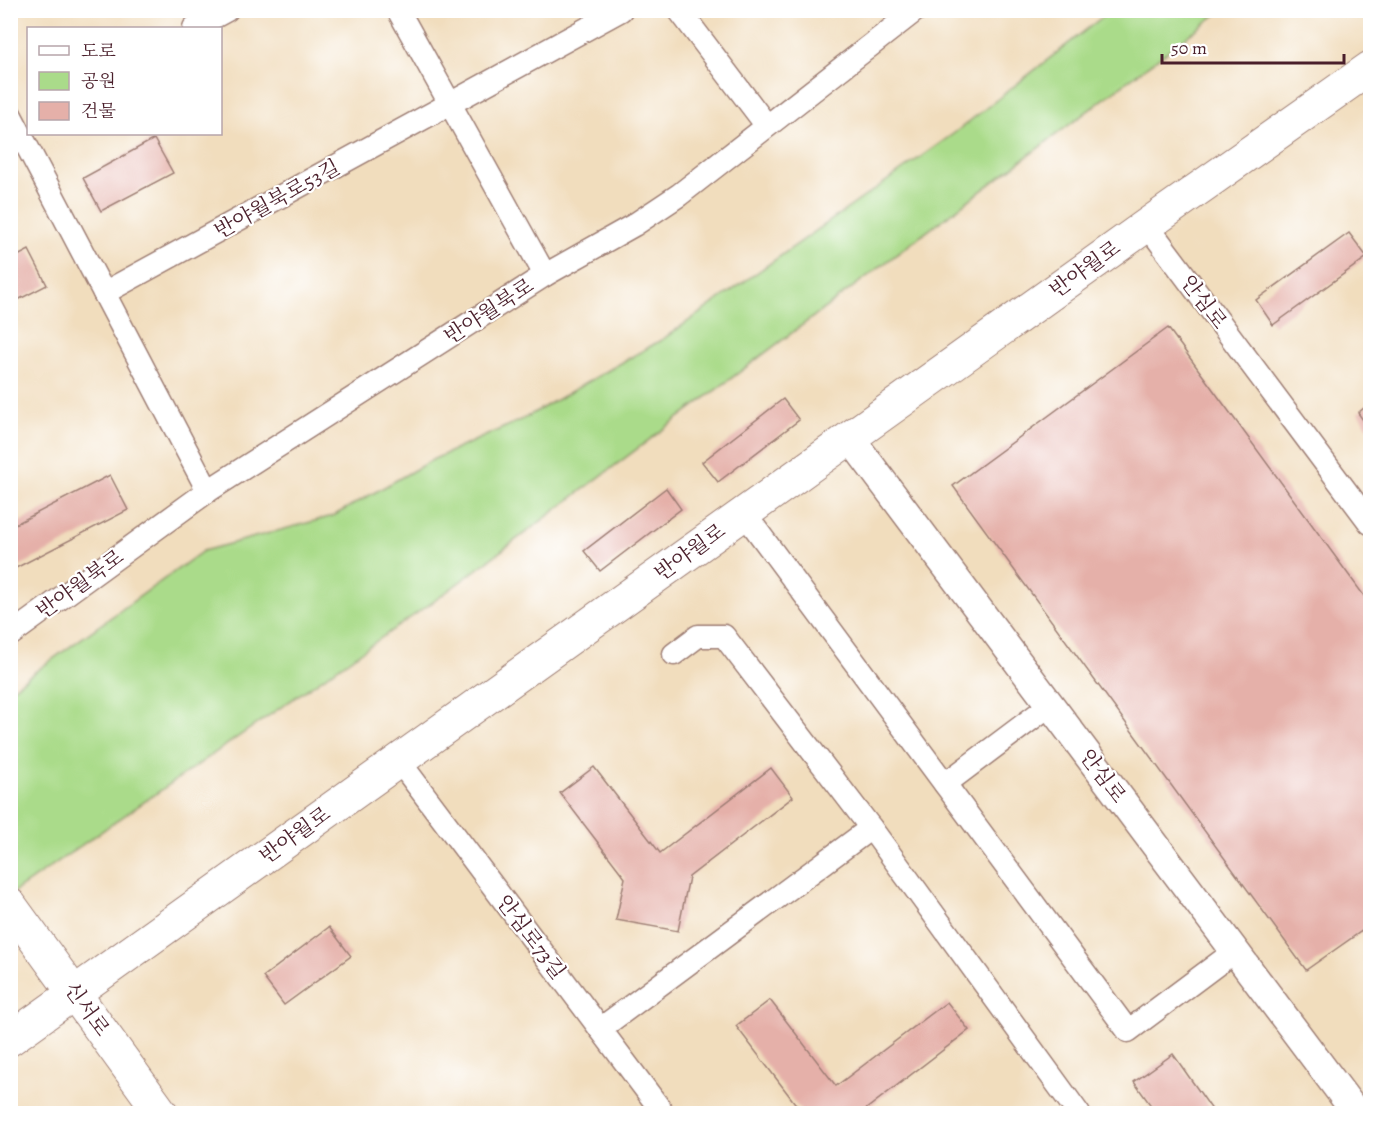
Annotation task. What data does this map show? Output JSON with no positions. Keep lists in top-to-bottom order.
{
  "streets": {
    "main road": ["반야월로", "신서로"],
    "street": [
      "반야월북로53길",
      "안심로",
      "반야월북로",
      "안심로73길"
    ]
  },
  "crossings": [
    ["반야월로", "안심로"],
    ["반야월로", "안심로73길"],
    ["반야월로", "신서로"]
  ],
  "legend": ["도로", "공원", "건물"],
  "scale_bar": "50 m"
}
